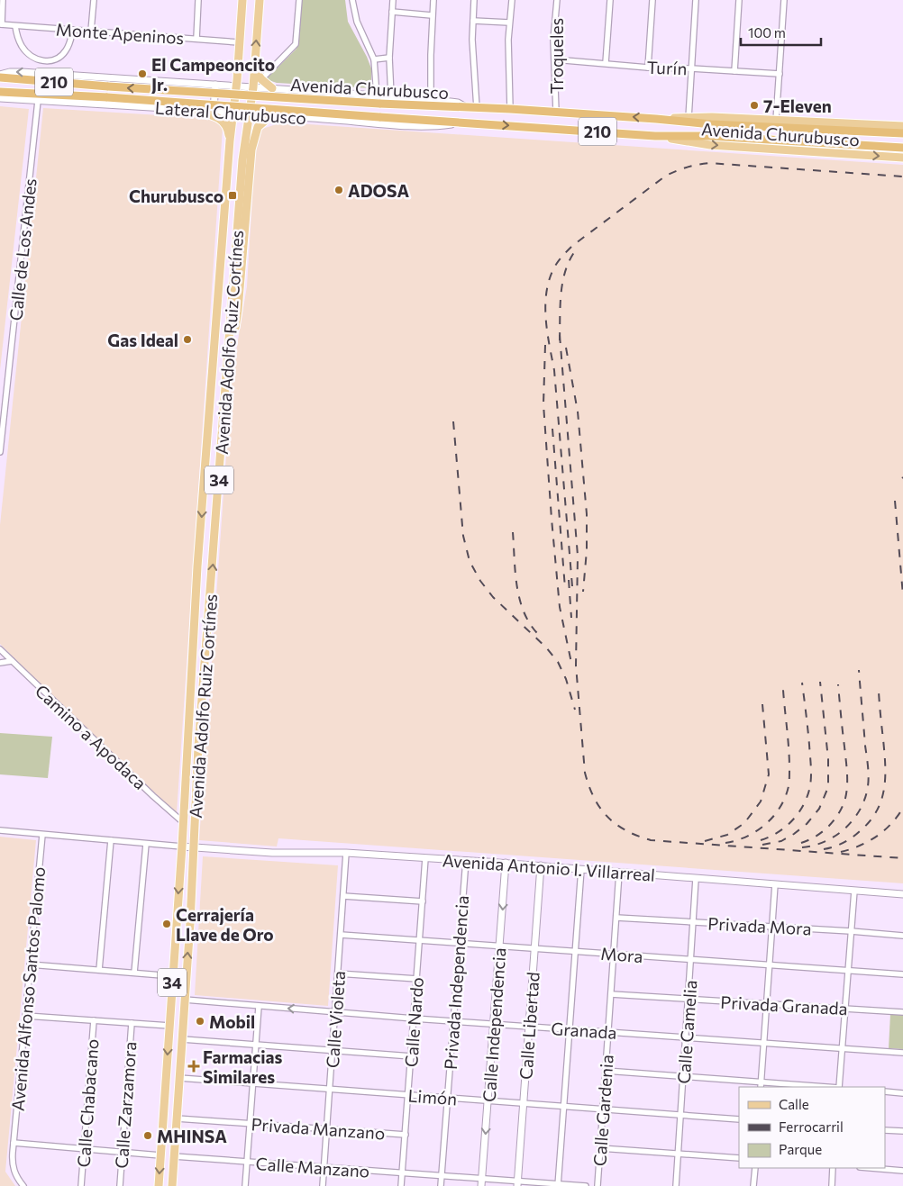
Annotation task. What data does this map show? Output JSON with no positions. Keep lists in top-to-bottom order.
{
  "streets": {
    "highway": ["210", "Avenida Churubusco"],
    "main road": ["Avenida Adolfo Ruiz Cortínes", "34"],
    "street": [
      "Monte Apeninos",
      "Troqueles",
      "Turín",
      "Lateral Churubusco",
      "Calle de Los Andes",
      "Camino a Apodaca",
      "Avenida Antonio I. Villarreal",
      "Privada Mora",
      "Mora",
      "Privada Independencia",
      "Avenida Alfonso Santos Palomo",
      "Privada Granada",
      "Calle Violeta",
      "Calle Nardo",
      "Calle Independencia",
      "Calle Libertad",
      "Granada",
      "Calle Camelia",
      "Limón",
      "Calle Chabacano",
      "Calle Zarzamora",
      "Calle Gardenia",
      "Privada Manzano",
      "Calle Manzano"
    ]
  },
  "crossings": [
    ["Monte Apeninos", "Avenida Adolfo Ruiz Cortínes"],
    ["Troqueles", "Turín"],
    ["Troqueles", "Avenida Churubusco"],
    ["Avenida Churubusco", "Lateral Churubusco"],
    ["Lateral Churubusco", "Calle de Los Andes"],
    ["Lateral Churubusco", "Avenida Adolfo Ruiz Cortínes"],
    ["Avenida Adolfo Ruiz Cortínes", "34"],
    ["Avenida Adolfo Ruiz Cortínes", "Camino a Apodaca"],
    ["Avenida Adolfo Ruiz Cortínes", "Avenida Antonio I. Villarreal"],
    ["34", "Camino a Apodaca"],
    ["34", "Avenida Antonio I. Villarreal"],
    ["34", "Granada"],
    ["34", "Limón"],
    ["34", "Privada Manzano"],
    ["34", "Calle Manzano"],
    ["Avenida Antonio I. Villarreal", "Privada Independencia"],
    ["Avenida Antonio I. Villarreal", "Calle Violeta"],
    ["Avenida Antonio I. Villarreal", "Calle Nardo"],
    ["Avenida Antonio I. Villarreal", "Calle Independencia"],
    ["Avenida Antonio I. Villarreal", "Calle Libertad"],
    ["Avenida Antonio I. Villarreal", "Calle Camelia"],
    ["Avenida Antonio I. Villarreal", "Calle Gardenia"],
    ["Privada Mora", "Calle Camelia"],
    ["Privada Mora", "Calle Gardenia"],
    ["Mora", "Privada Independencia"],
    ["Mora", "Calle Violeta"],
    ["Mora", "Calle Nardo"],
    ["Mora", "Calle Independencia"],
    ["Mora", "Calle Libertad"],
    ["Mora", "Calle Camelia"],
    ["Mora", "Calle Gardenia"],
    ["Privada Independencia", "Granada"],
    ["Privada Independencia", "Limón"],
    ["Privada Independencia", "Calle Manzano"],
    ["Privada Granada", "Calle Camelia"],
    ["Privada Granada", "Calle Gardenia"],
    ["Calle Violeta", "Granada"],
    ["Calle Violeta", "Limón"],
    ["Calle Violeta", "Privada Manzano"],
    ["Calle Violeta", "Calle Manzano"],
    ["Calle Nardo", "Granada"],
    ["Calle Nardo", "Limón"],
    ["Calle Nardo", "Privada Manzano"],
    ["Calle Nardo", "Calle Manzano"],
    ["Calle Independencia", "Granada"],
    ["Calle Independencia", "Limón"],
    ["Calle Independencia", "Calle Manzano"],
    ["Calle Libertad", "Granada"],
    ["Calle Libertad", "Limón"],
    ["Calle Libertad", "Calle Manzano"],
    ["Granada", "Calle Camelia"],
    ["Granada", "Calle Gardenia"],
    ["Calle Camelia", "Limón"],
    ["Limón", "Calle Gardenia"]
  ],
  "one_way": ["Calle Independencia"],
  "places": {
    "other": [
      "El Campeoncito Jr.",
      "7-Eleven",
      "ADOSA",
      "Gas Ideal",
      "Cerrajería Llave de Oro",
      "Mobil",
      "MHINSA"
    ],
    "transit": ["Churubusco"],
    "health": ["Farmacias Similares"]
  },
  "legend": ["Calle", "Ferrocarril", "Parque"],
  "scale_bar": "100 m"
}
